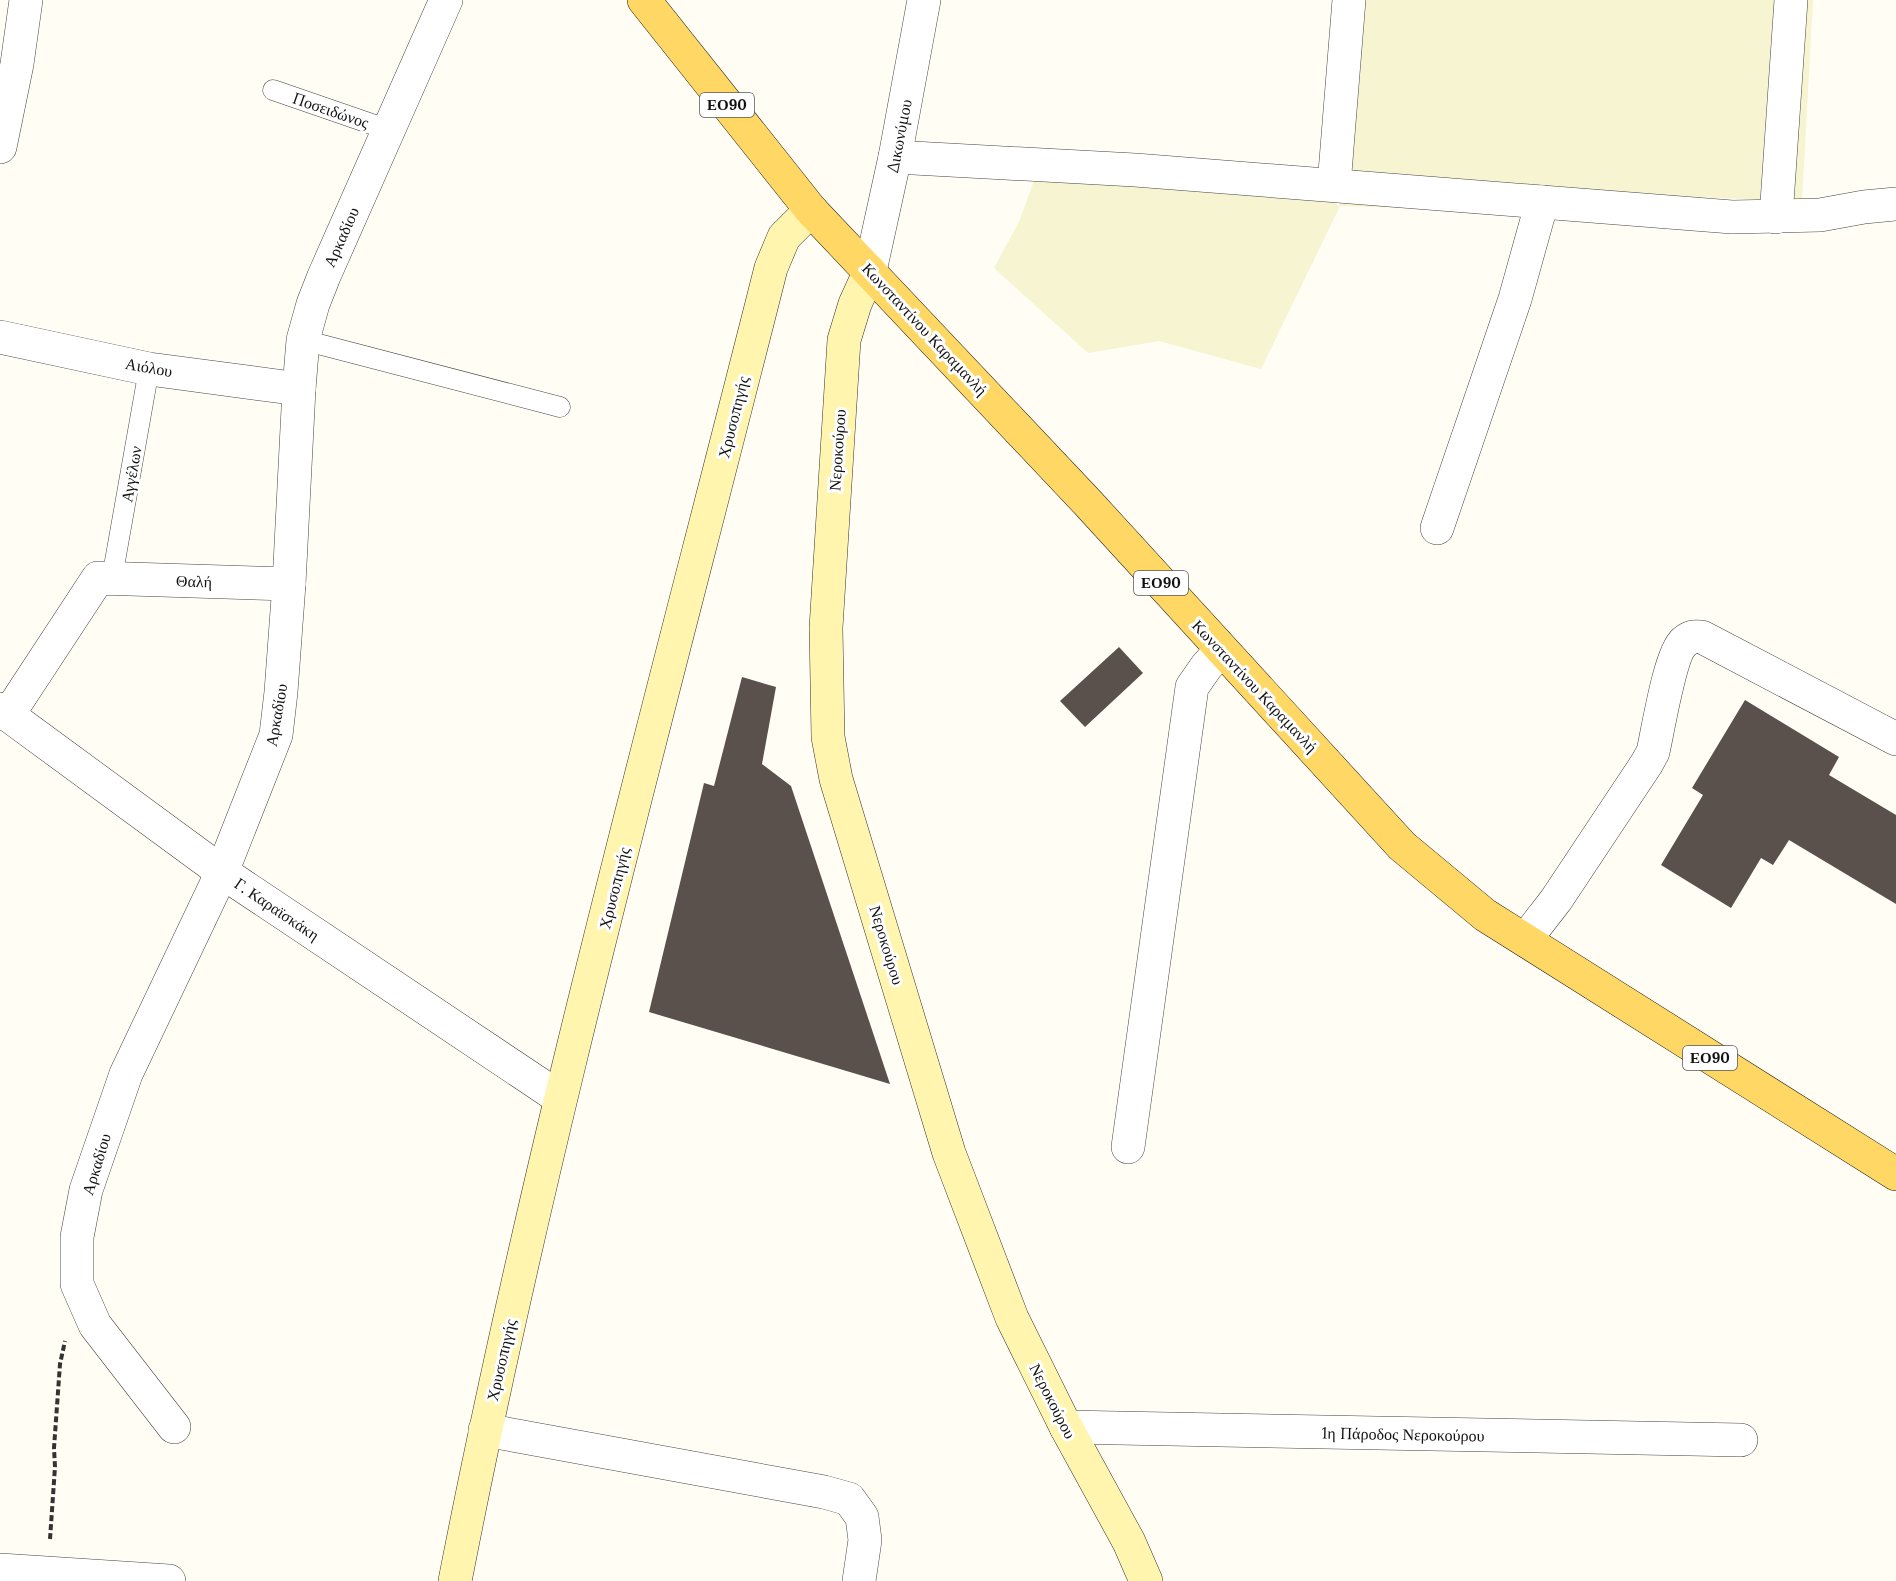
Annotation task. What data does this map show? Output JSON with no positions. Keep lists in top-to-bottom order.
{
  "streets": {
    "main road": ["ΕΟ90", "Κωνσταντίνου Καραμανλή"],
    "street": [
      "Δικωνύμου",
      "Αρκαδίου",
      "Αιόλου",
      "Χρυσοπηγής",
      "Νεροκούρου",
      "Αγγέλων",
      "Θαλή",
      "Γ. Καραϊσκάκη",
      "1η Πάροδος Νεροκούρου"
    ],
    "lane": ["Ποσειδώνος"]
  },
  "crossings": [
    ["Ποσειδώνος", "Αρκαδίου"],
    ["Δικωνύμου", "Κωνσταντίνου Καραμανλή"],
    ["Δικωνύμου", "Νεροκούρου"],
    ["Αρκαδίου", "Αιόλου"],
    ["Αρκαδίου", "Θαλή"],
    ["Αρκαδίου", "Γ. Καραϊσκάκη"],
    ["Κωνσταντίνου Καραμανλή", "Χρυσοπηγής"],
    ["Κωνσταντίνου Καραμανλή", "Νεροκούρου"],
    ["Αιόλου", "Αγγέλων"],
    ["Χρυσοπηγής", "Γ. Καραϊσκάκη"],
    ["Νεροκούρου", "1η Πάροδος Νεροκούρου"],
    ["Αγγέλων", "Θαλή"],
    ["Αγγέλων", "Γ. Καραϊσκάκη"]
  ]
}
